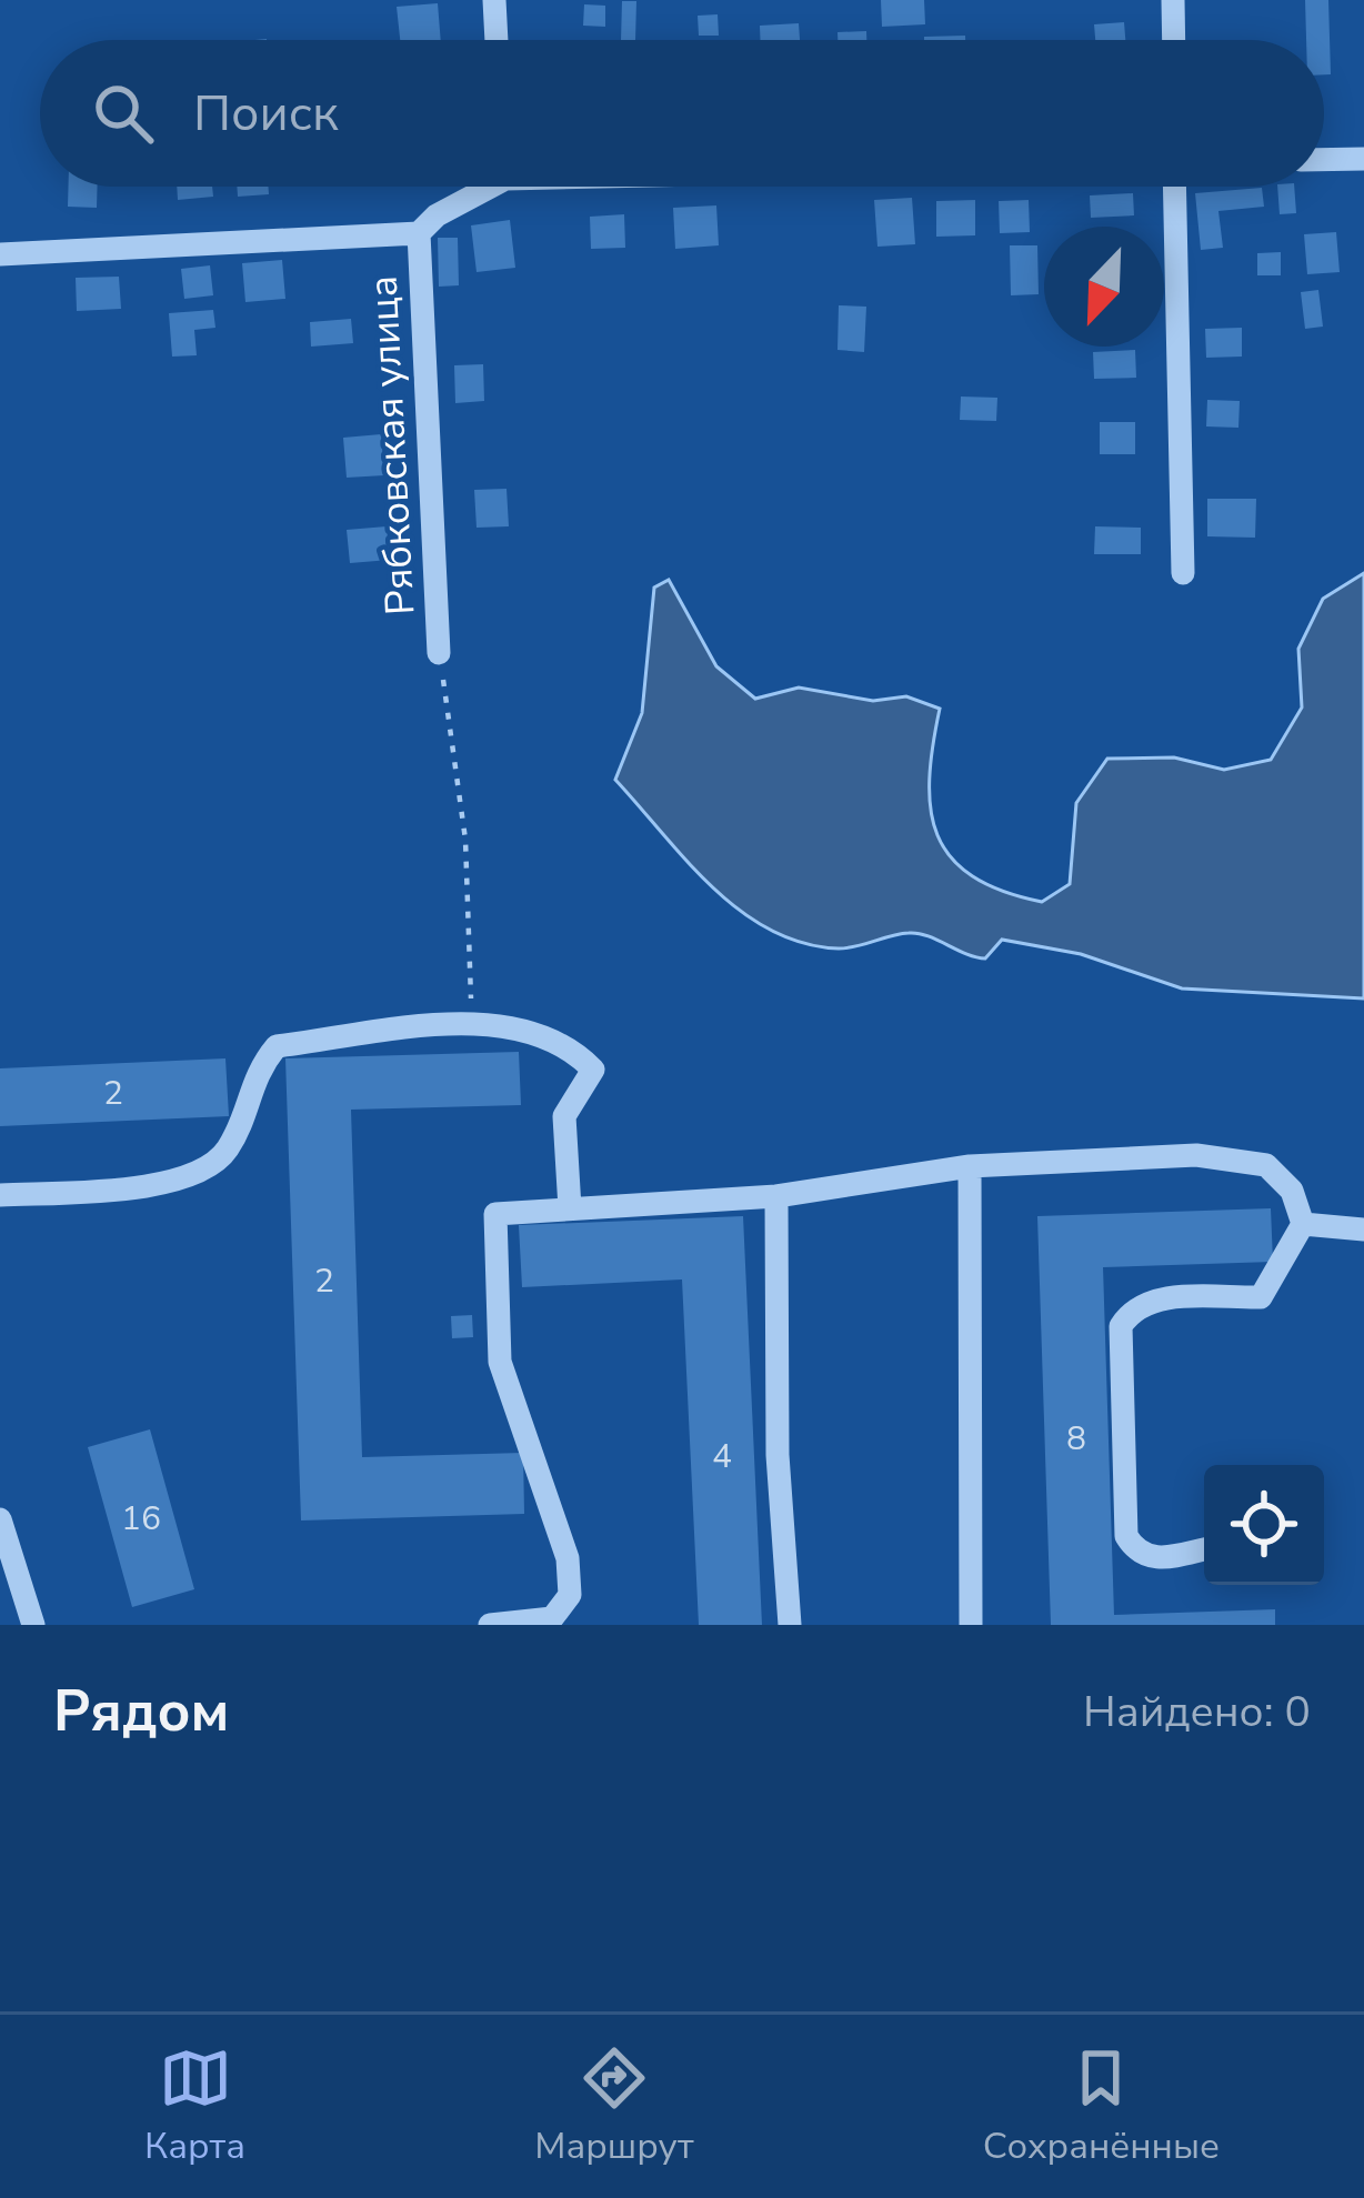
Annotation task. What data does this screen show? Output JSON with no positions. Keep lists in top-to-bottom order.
{
  "streets": {
    "street": ["Рябковская улица"]
  },
  "house_numbers": [
    "2",
    "2",
    "8",
    "4",
    "16"
  ],
  "north": "bottom left",
  "page": {
    "search": "Поиск",
    "heading": ["Рядом", "Найдено: 0"],
    "nav": ["Карта", "Маршрут", "Сохранённые"]
  }
}
